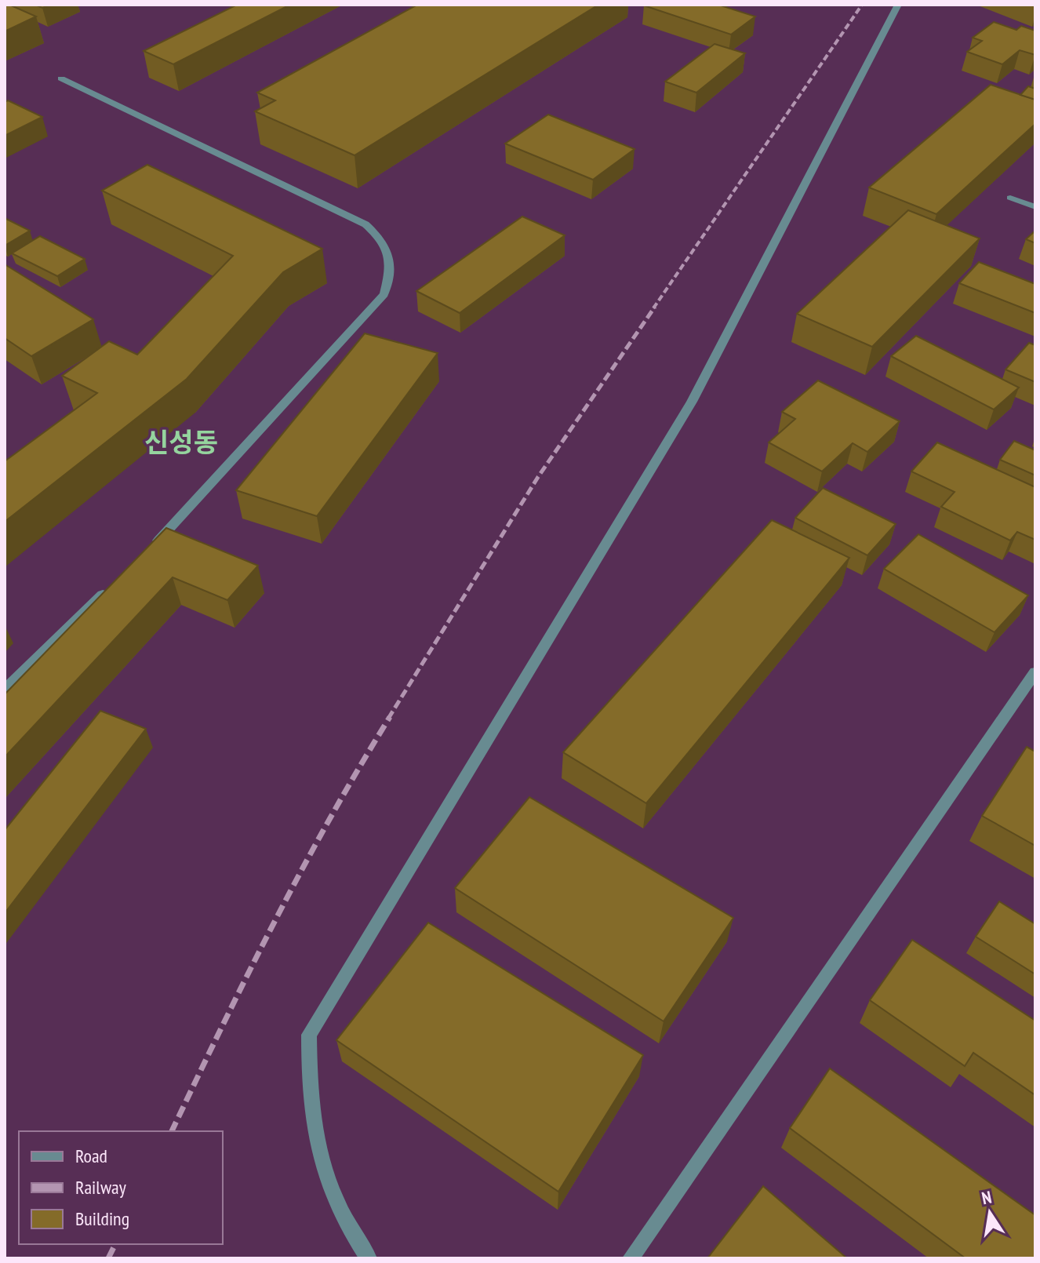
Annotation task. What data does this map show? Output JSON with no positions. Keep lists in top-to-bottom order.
{
  "districts": ["신성동"],
  "legend": ["Road", "Railway", "Building"],
  "north": "top"
}
